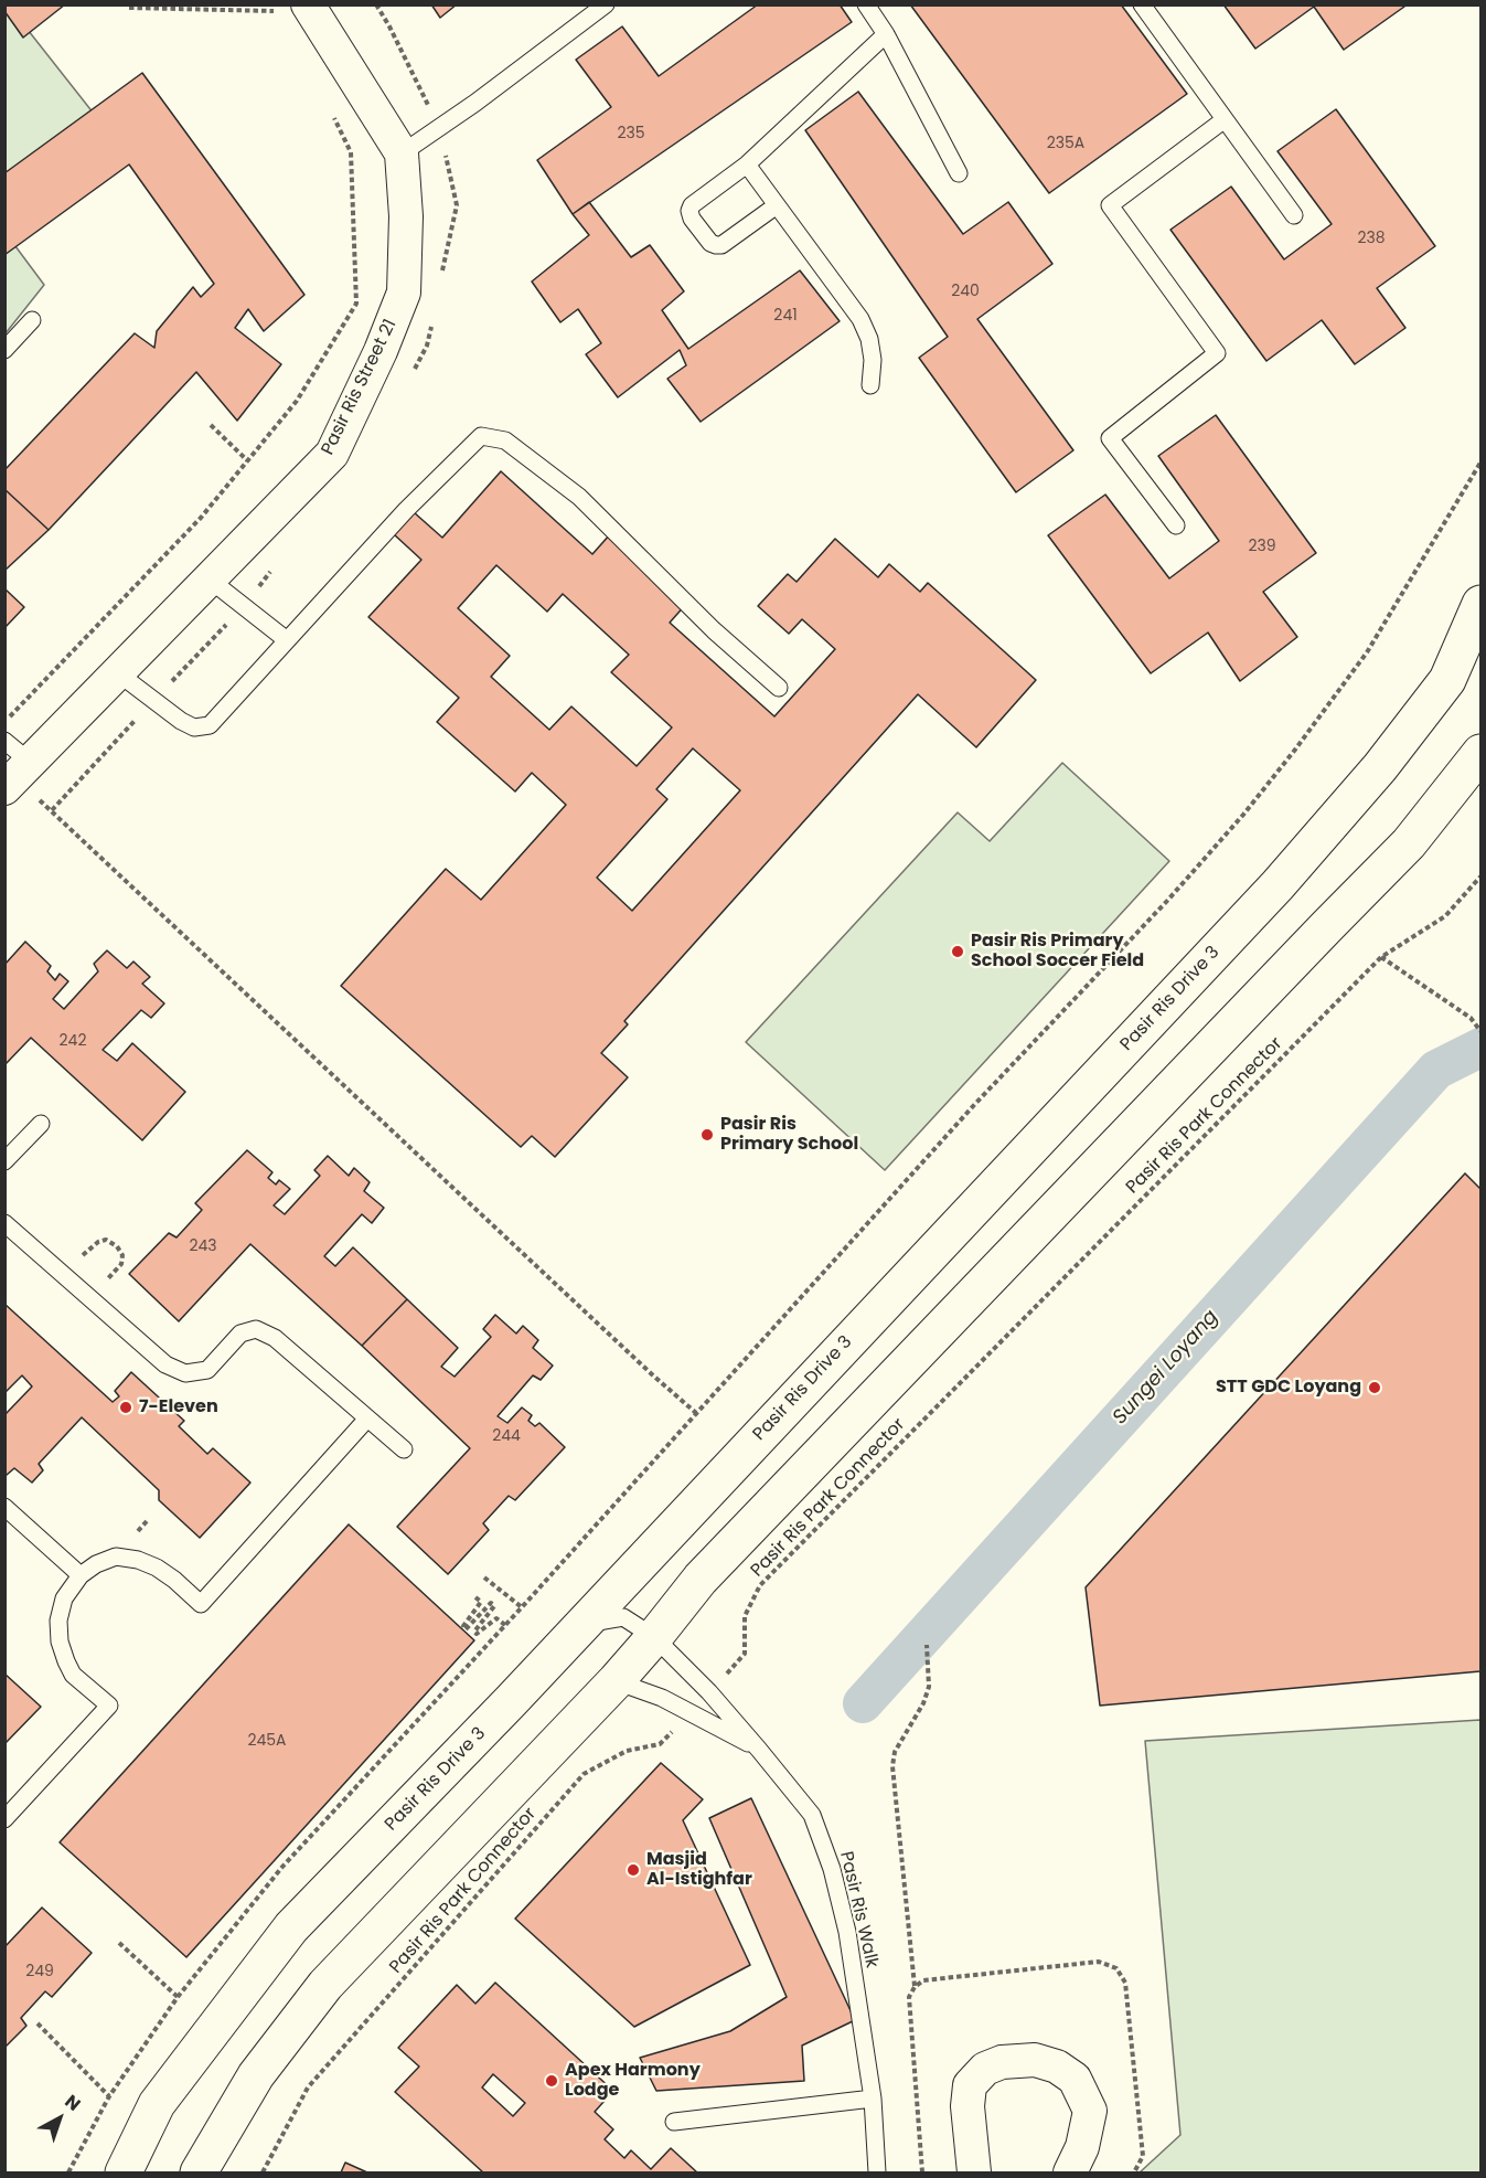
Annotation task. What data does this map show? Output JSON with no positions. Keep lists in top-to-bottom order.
{
  "streets": {
    "main road": ["Pasir Ris Drive 3"],
    "street": ["Pasir Ris Street 21"],
    "lane": ["Pasir Ris Walk"],
    "path": ["Pasir Ris Park Connector"]
  },
  "crossings": [
    ["Pasir Ris Drive 3", "Pasir Ris Walk"],
    ["Pasir Ris Park Connector", "Pasir Ris Walk"]
  ],
  "water": ["Sungei Loyang"],
  "places": [
    "Pasir Ris Primary School Soccer Field",
    "Pasir Ris Primary School",
    "STT GDC Loyang",
    "7-Eleven",
    "Masjid Al-Istighfar",
    "Apex Harmony Lodge"
  ],
  "house_numbers": [
    "235",
    "235A",
    "238",
    "240",
    "241",
    "239",
    "242",
    "243",
    "244",
    "245A",
    "249"
  ],
  "north": "top right"
}
